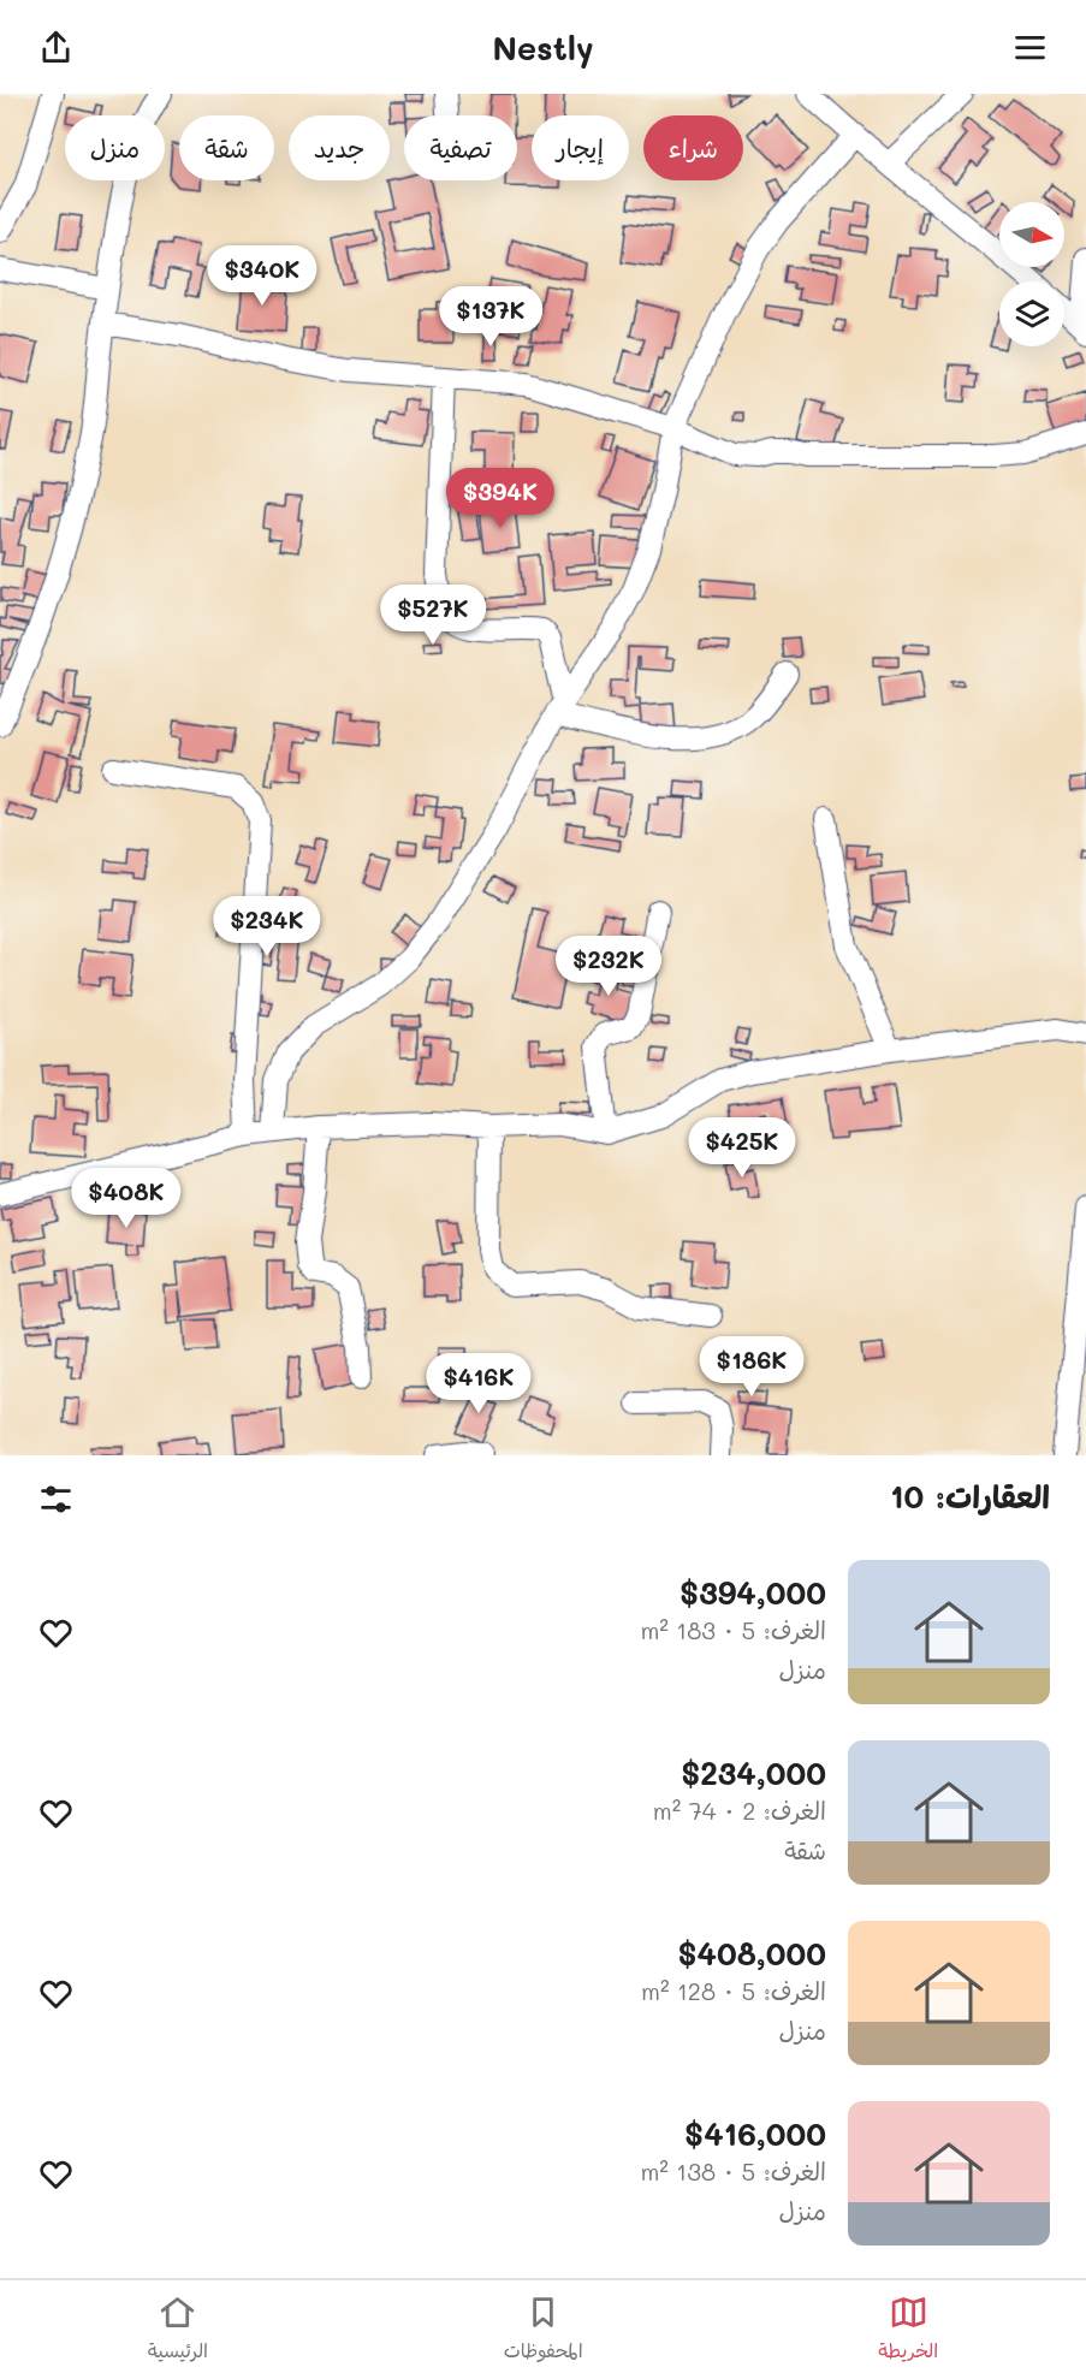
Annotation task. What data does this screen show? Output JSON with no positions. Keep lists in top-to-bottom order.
{
  "north": "right",
  "page": {
    "header": "Nestly",
    "chip": [
      "شراء",
      "إيجار",
      "تصفية",
      "جديد",
      "شقة",
      "منزل"
    ],
    "price": [
      "$340K",
      "$137K",
      "$394K",
      "$527K",
      "$234K",
      "$232K",
      "$425K",
      "$408K",
      "$186K",
      "$416K"
    ],
    "heading": "العقارات: 10",
    "list": [
      {
        "name": "$394,000",
        "note": "الغرف: 5 · 183 m² · منزل"
      },
      {
        "name": "$234,000",
        "note": "الغرف: 2 · 74 m² · شقة"
      },
      {
        "name": "$408,000",
        "note": "الغرف: 5 · 128 m² · منزل"
      },
      {
        "name": "$416,000",
        "note": "الغرف: 5 · 138 m² · منزل"
      }
    ],
    "tabs": ["الخريطة", "المحفوظات", "الرئيسية"]
  }
}
